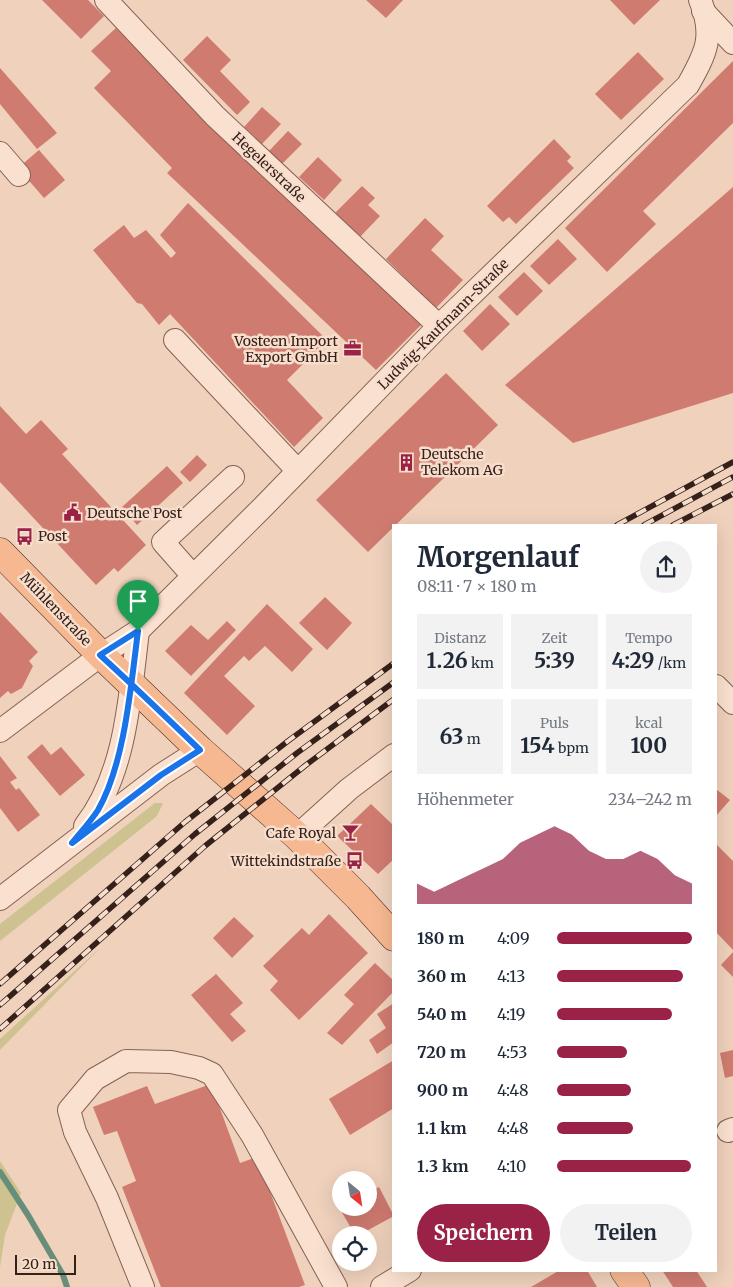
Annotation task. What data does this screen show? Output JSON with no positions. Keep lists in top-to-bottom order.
{
  "streets": {
    "main road": ["Mühlenstraße"],
    "street": ["Hegelerstraße", "Ludwig-Kaufmann-Straße"]
  },
  "crossings": [
    ["Hegelerstraße", "Ludwig-Kaufmann-Straße"],
    ["Ludwig-Kaufmann-Straße", "Mühlenstraße"]
  ],
  "places": {
    "office": ["Vosteen Import Export GmbH"],
    "building": ["Deutsche Telekom AG"],
    "public building": ["Deutsche Post"],
    "bus stop": ["Post", "Wittekindstraße"],
    "bar": ["Cafe Royal"]
  },
  "scale_bar": "20 m",
  "north": "bottom right",
  "page": {
    "heading": ["Morgenlauf", "08:11 · 7 × 180 m"],
    "stats": [
      ["Distanz", "1.26 km"],
      ["Zeit", "5:39"],
      ["Tempo", "4:29 /km"],
      ["63 m"],
      ["Puls", "154 bpm"],
      ["kcal", "100"]
    ],
    "chart": ["Höhenmeter", "234–242 m"],
    "list": [
      {
        "name": "180 m",
        "note": "4:09"
      },
      {
        "name": "360 m",
        "note": "4:13"
      },
      {
        "name": "540 m",
        "note": "4:19"
      },
      {
        "name": "720 m",
        "note": "4:53"
      },
      {
        "name": "900 m",
        "note": "4:48"
      },
      {
        "name": "1.1 km",
        "note": "4:48"
      },
      {
        "name": "1.3 km",
        "note": "4:10"
      }
    ],
    "buttons": ["Speichern", "Teilen"],
    "scale": "20 m"
  }
}
